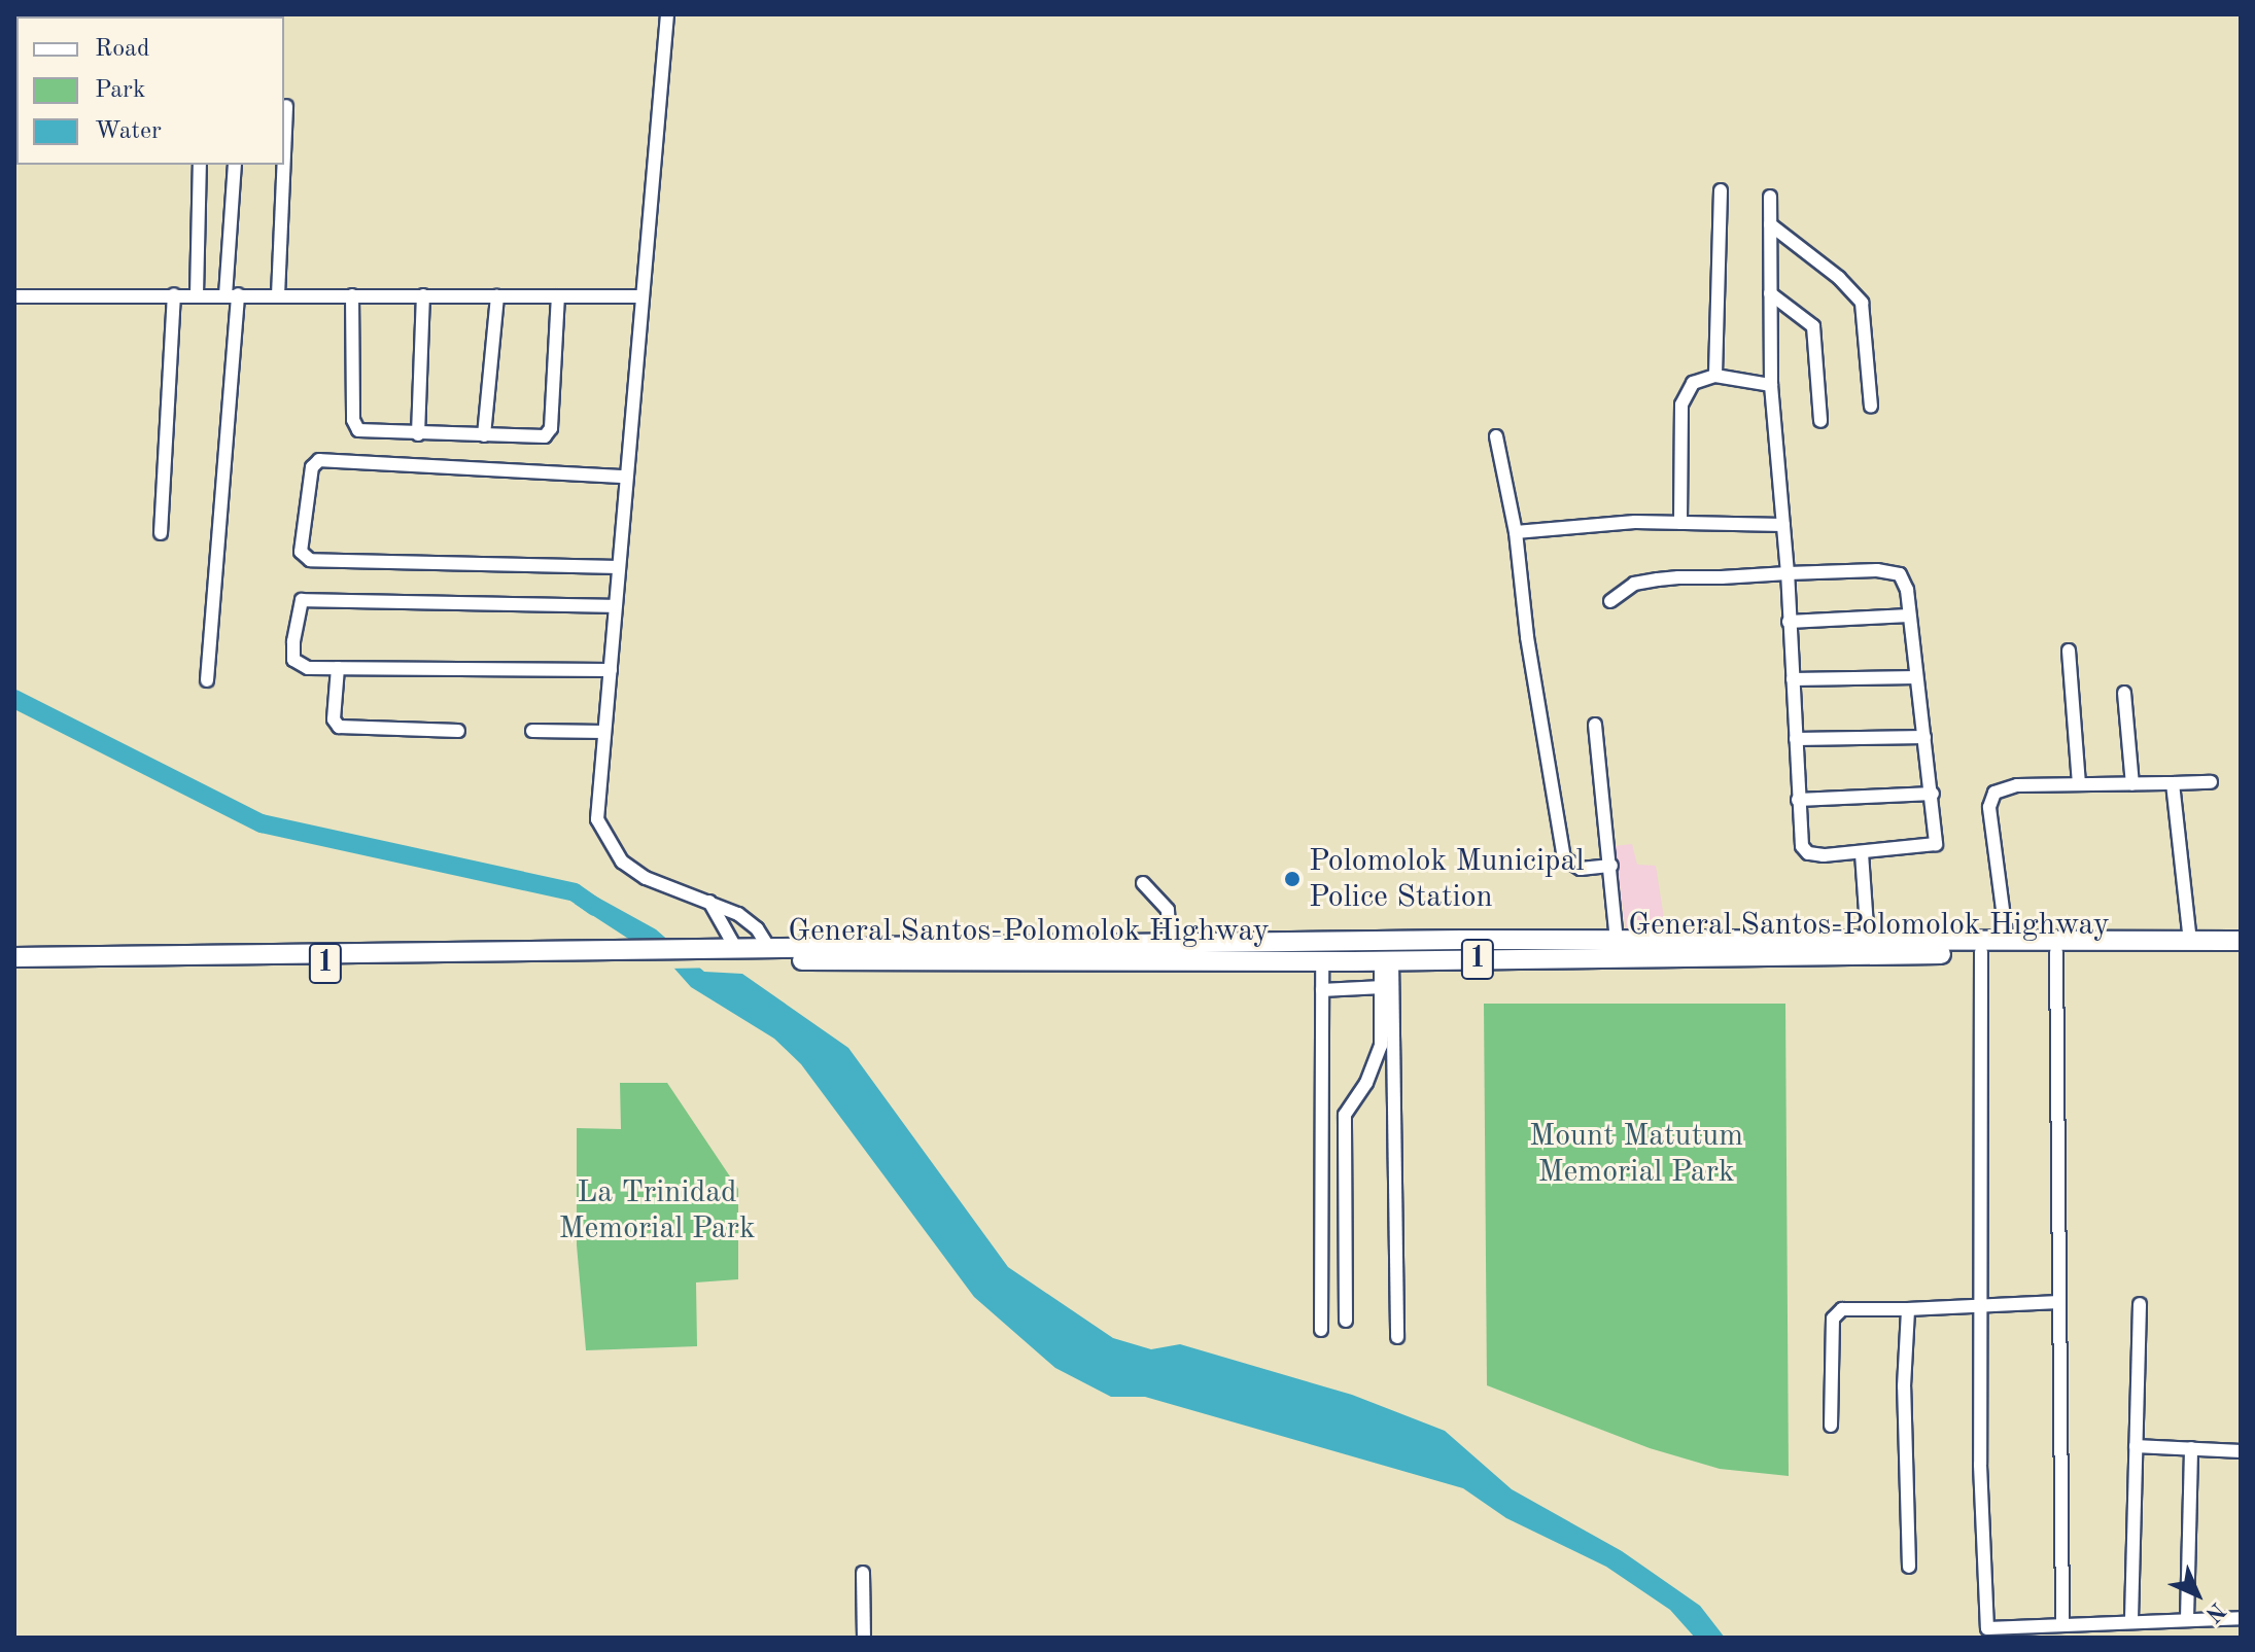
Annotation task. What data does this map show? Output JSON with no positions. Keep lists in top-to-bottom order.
{
  "streets": {
    "highway": ["General Santos-Polomolok Highway", "1"]
  },
  "crossings": [
    ["General Santos-Polomolok Highway", "1"]
  ],
  "parks": ["Mount Matutum Memorial Park", "La Trinidad Memorial Park"],
  "places": ["Polomolok Municipal Police Station"],
  "legend": ["Road", "Park", "Water"],
  "north": "bottom right"
}
